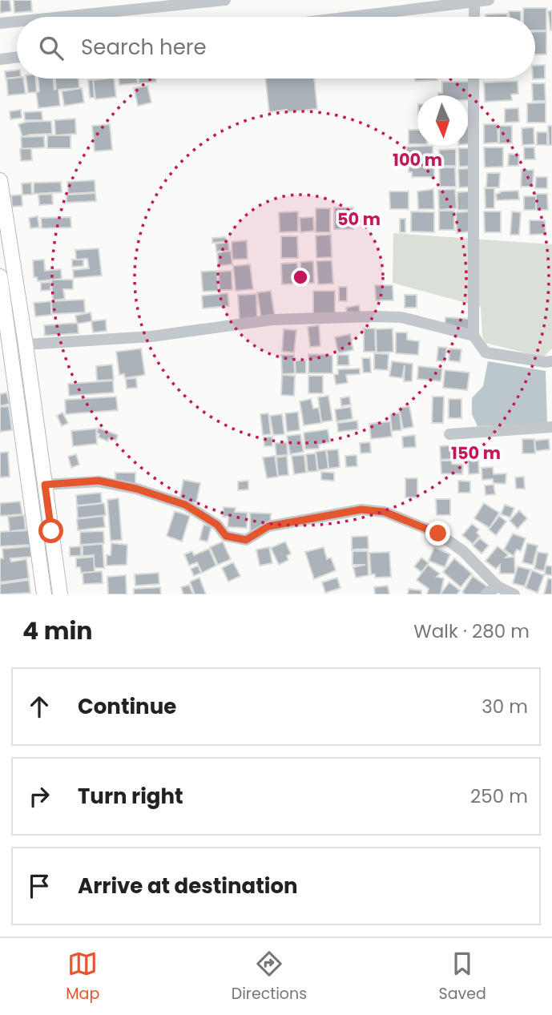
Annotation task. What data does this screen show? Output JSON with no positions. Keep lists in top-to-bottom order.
{
  "north": "bottom",
  "page": {
    "search": "Search here",
    "heading": ["4 min", "Walk · 280 m"],
    "list": [
      ["Continue", "30 m"],
      ["Turn right", "250 m"],
      "Arrive at destination"
    ],
    "nav": ["Map", "Directions", "Saved"]
  },
  "rings": ["100 m", "50 m", "150 m"]
}
